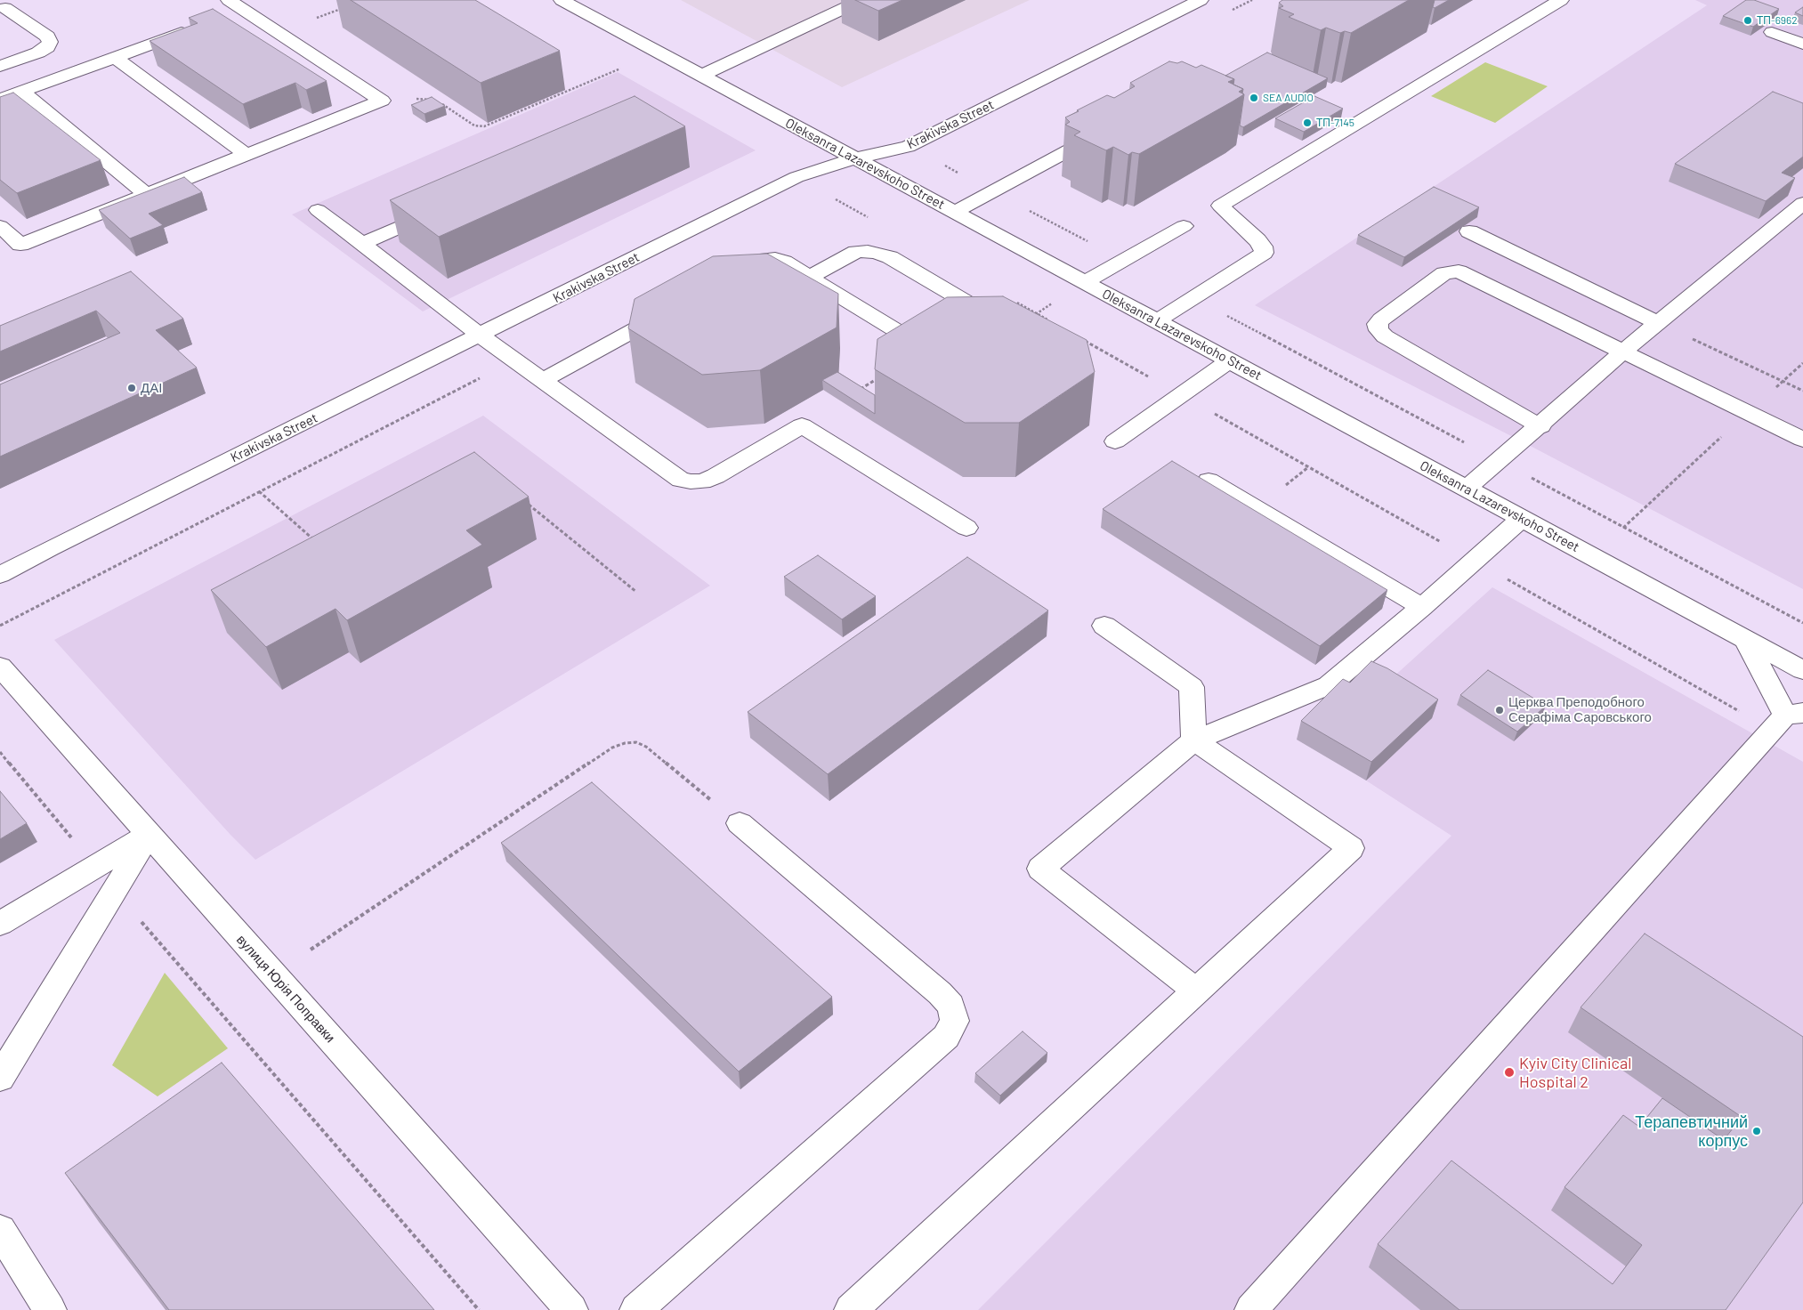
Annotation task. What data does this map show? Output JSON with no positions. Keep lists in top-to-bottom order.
{
  "streets": {
    "street": ["Krakivska Street", "Oleksanra Lazarevskoho Street", "вулиця Юрія Поправки"]
  },
  "crossings": [
    ["Krakivska Street", "Oleksanra Lazarevskoho Street"]
  ],
  "places": [
    "ТП-6962",
    "SEA AUDIO",
    "ТП-7145",
    "ДАІ",
    "Церква Преподобного Серафіма Саровського",
    "Kyiv City Clinical Hospital 2",
    "Терапевтичний корпус"
  ]
}
